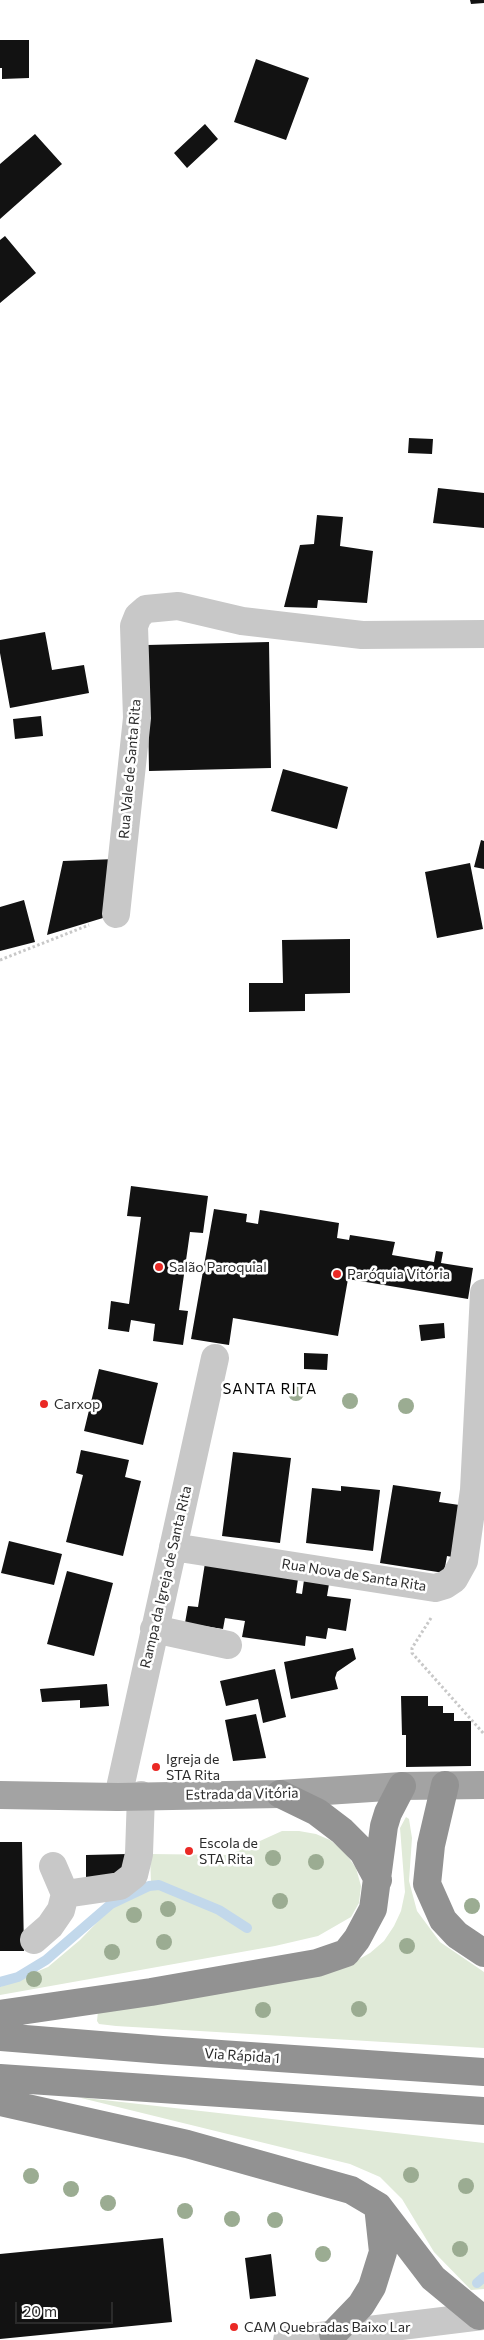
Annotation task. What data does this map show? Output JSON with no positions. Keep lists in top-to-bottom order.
{
  "streets": {
    "highway": ["Via Rápida 1"],
    "main road": ["Estrada da Vitória"],
    "street": ["Rua Vale de Santa Rita", "Rua Nova de Santa Rita", "Rampa da Igreja de Santa Rita"]
  },
  "crossings": [
    ["Rua Nova de Santa Rita", "Rampa da Igreja de Santa Rita"],
    ["Rampa da Igreja de Santa Rita", "Estrada da Vitória"]
  ],
  "districts": ["SANTA RITA"],
  "places": [
    "Salão Paroquial",
    "Paróquia Vitória",
    "Carxop",
    "Igreja de STA Rita",
    "Escola de STA Rita",
    "CAM Quebradas Baixo Lar"
  ],
  "scale_bar": "20 m"
}
